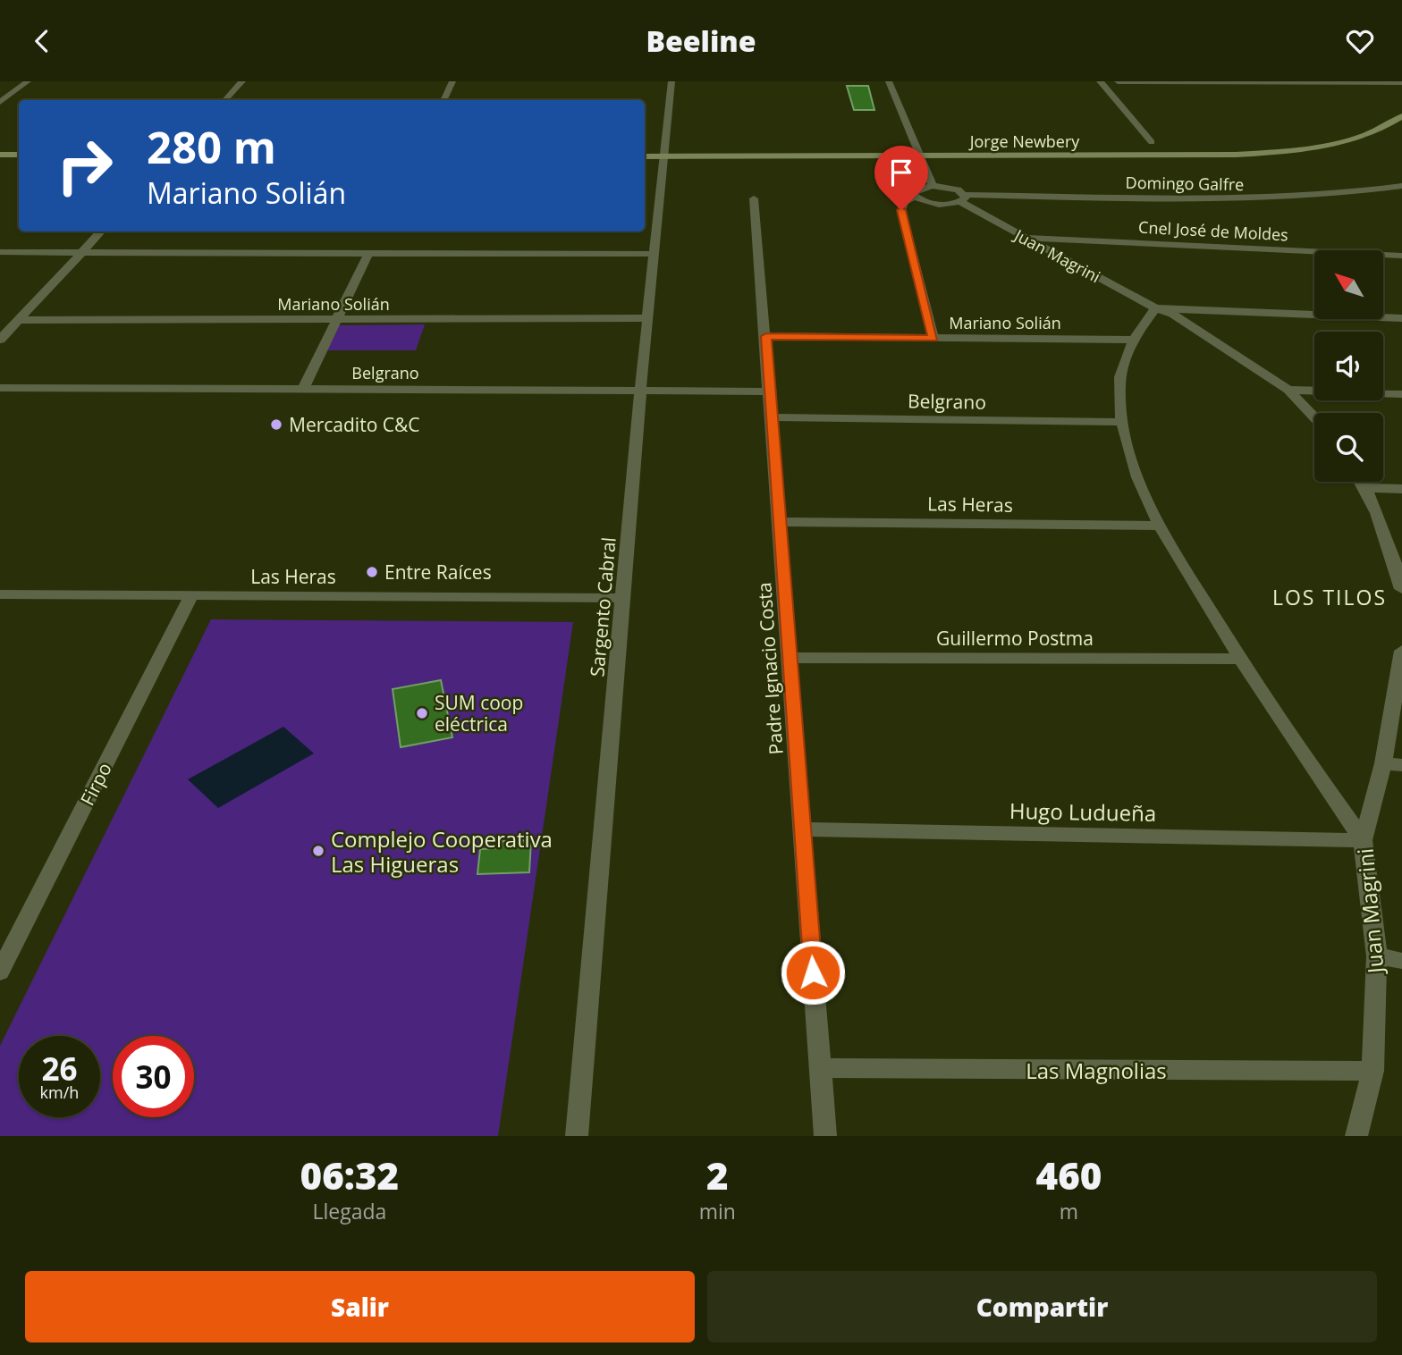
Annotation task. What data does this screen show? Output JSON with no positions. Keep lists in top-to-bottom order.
{
  "streets": {
    "main road": ["Jorge Newbery"],
    "street": [
      "Domingo Galfre",
      "Cnel José de Moldes",
      "Juan Magrini",
      "Mariano Solián",
      "Belgrano",
      "Las Heras",
      "Sargento Cabral",
      "Guillermo Postma",
      "Padre Ignacio Costa",
      "Firpo",
      "Hugo Ludueña",
      "Las Magnolias"
    ]
  },
  "crossings": [
    ["Jorge Newbery", "Sargento Cabral"],
    ["Domingo Galfre", "Juan Magrini"],
    ["Cnel José de Moldes", "Juan Magrini"],
    ["Juan Magrini", "Hugo Ludueña"],
    ["Juan Magrini", "Las Magnolias"],
    ["Mariano Solián", "Sargento Cabral"],
    ["Mariano Solián", "Padre Ignacio Costa"],
    ["Belgrano", "Sargento Cabral"],
    ["Belgrano", "Padre Ignacio Costa"],
    ["Las Heras", "Sargento Cabral"],
    ["Las Heras", "Padre Ignacio Costa"],
    ["Las Heras", "Firpo"],
    ["Guillermo Postma", "Padre Ignacio Costa"],
    ["Padre Ignacio Costa", "Hugo Ludueña"],
    ["Padre Ignacio Costa", "Las Magnolias"]
  ],
  "districts": ["LOS TILOS"],
  "places": [
    "Mercadito C&C",
    "Entre Raíces",
    "SUM coop eléctrica",
    "Complejo Cooperativa Las Higueras"
  ],
  "north": "top left",
  "page": {
    "header": "Beeline",
    "turn": ["280 m", "Mariano Solián"],
    "speed": "26 km/h",
    "limit": "30",
    "eta": [
      "06:32",
      "Llegada",
      "2",
      "min",
      "460",
      "m"
    ],
    "buttons": ["Salir", "Compartir"]
  }
}
